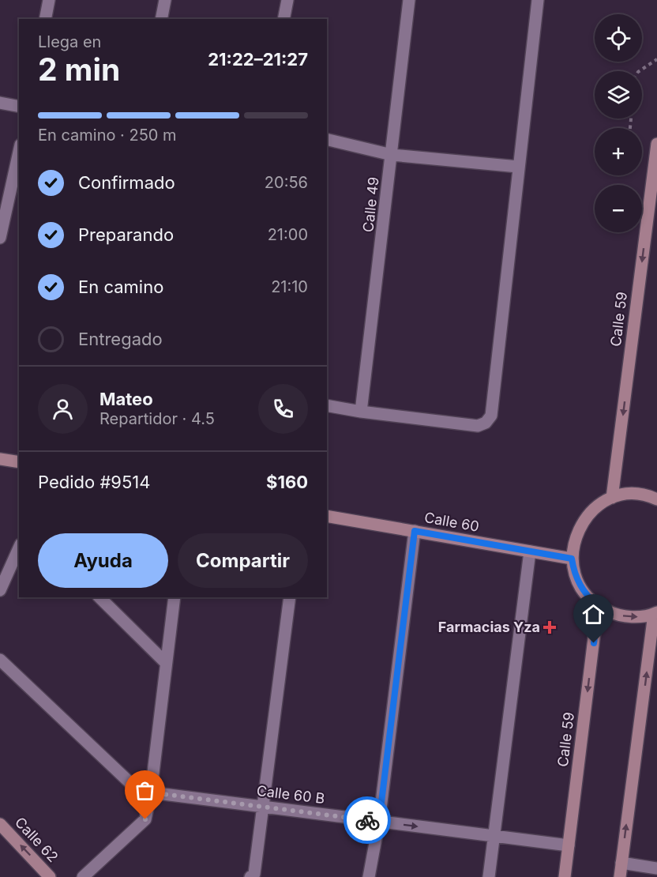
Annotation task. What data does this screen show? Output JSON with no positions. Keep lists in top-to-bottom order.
{
  "streets": {
    "main road": ["Calle 59", "Calle 60", "Calle 62"],
    "street": ["Calle 49", "Calle 60 B"]
  },
  "crossings": [
    ["Calle 59", "Calle 60 B"]
  ],
  "one_way": ["Calle 62"],
  "places": {
    "health": ["Farmacias Yza"]
  },
  "page": {
    "map_buttons": ["+", "−"],
    "heading": ["2 min", "Llega en", "21:22–21:27"],
    "panel": [
      "Mateo",
      "Repartidor · 4.5",
      "Pedido #9514",
      "$160"
    ],
    "bar": "En camino · 250 m",
    "list": [
      ["Confirmado", "20:56"],
      ["Preparando", "21:00"],
      ["En camino", "21:10"],
      "Entregado"
    ],
    "buttons": ["Ayuda", "Compartir"]
  }
}
